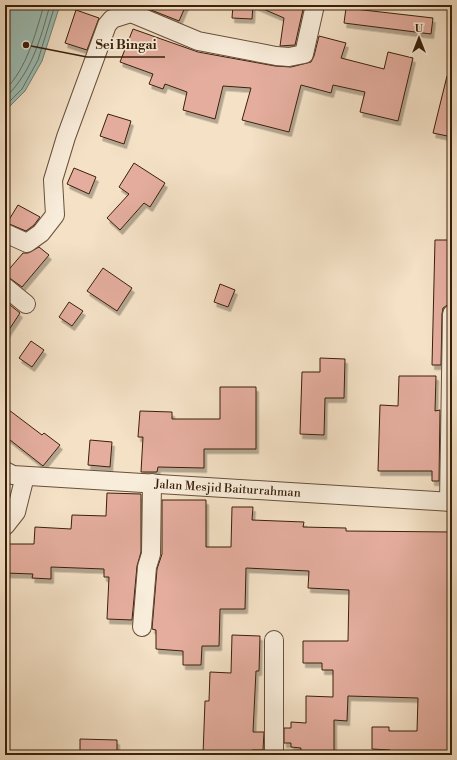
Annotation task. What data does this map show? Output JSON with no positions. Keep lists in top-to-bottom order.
{
  "streets": {
    "street": ["Jalan Mesjid Baiturrahman"]
  },
  "places": ["Sei Bingai"],
  "north": "top"
}
